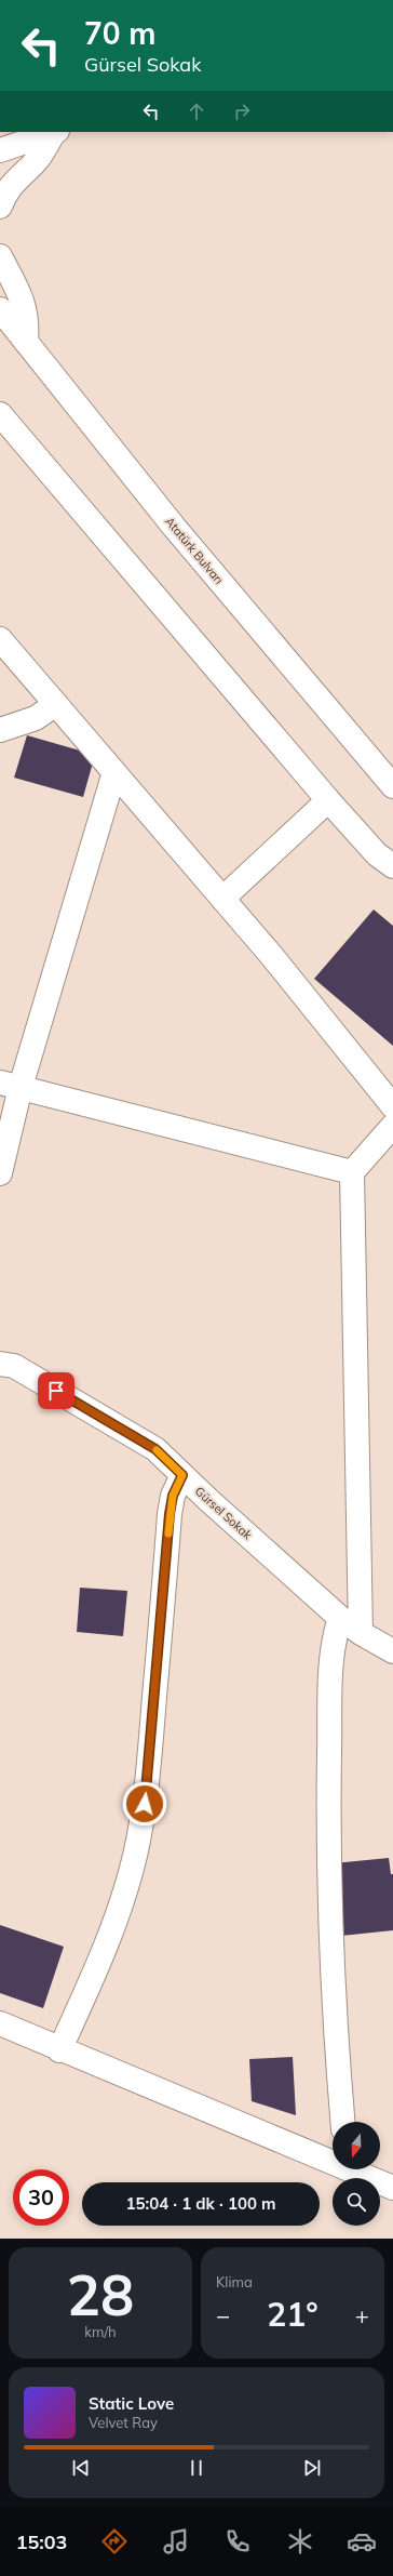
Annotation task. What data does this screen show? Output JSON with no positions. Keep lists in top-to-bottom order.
{
  "streets": {
    "street": ["Atatürk Bulvarı", "Gürsel Sokak"]
  },
  "north": "bottom",
  "page": {
    "turn": ["70 m", "Gürsel Sokak"],
    "limit": "30",
    "trip": "15:04 · 1 dk · 100 m",
    "tile": [
      ["28", "km/h"],
      "Klima"
    ],
    "heat": ["−", "21°", "+"],
    "song": ["Static Love", "Velvet Ray"],
    "tabs": "15:03"
  }
}
